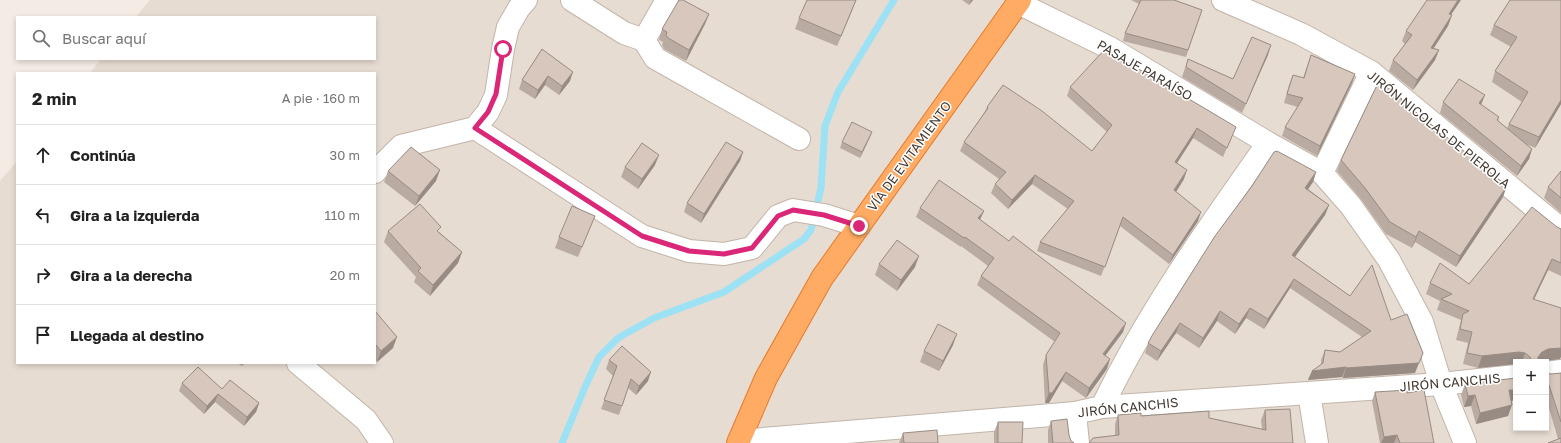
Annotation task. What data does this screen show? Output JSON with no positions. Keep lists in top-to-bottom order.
{
  "streets": {
    "highway": ["VÍA DE EVITAMIENTO"],
    "street": ["PASAJE PARAÍSO", "JIRÓN NICOLAS DE PIEROLA", "JIRÓN CANCHIS"]
  },
  "crossings": [
    ["PASAJE PARAÍSO", "VÍA DE EVITAMIENTO"],
    ["PASAJE PARAÍSO", "JIRÓN CANCHIS"],
    ["VÍA DE EVITAMIENTO", "JIRÓN CANCHIS"]
  ],
  "page": {
    "search": "Buscar aquí",
    "heading": ["2 min", "A pie · 160 m"],
    "list": [
      ["Continúa", "30 m"],
      ["Gira a la izquierda", "110 m"],
      ["Gira a la derecha", "20 m"],
      "Llegada al destino"
    ],
    "map_buttons": ["+", "−"]
  }
}
